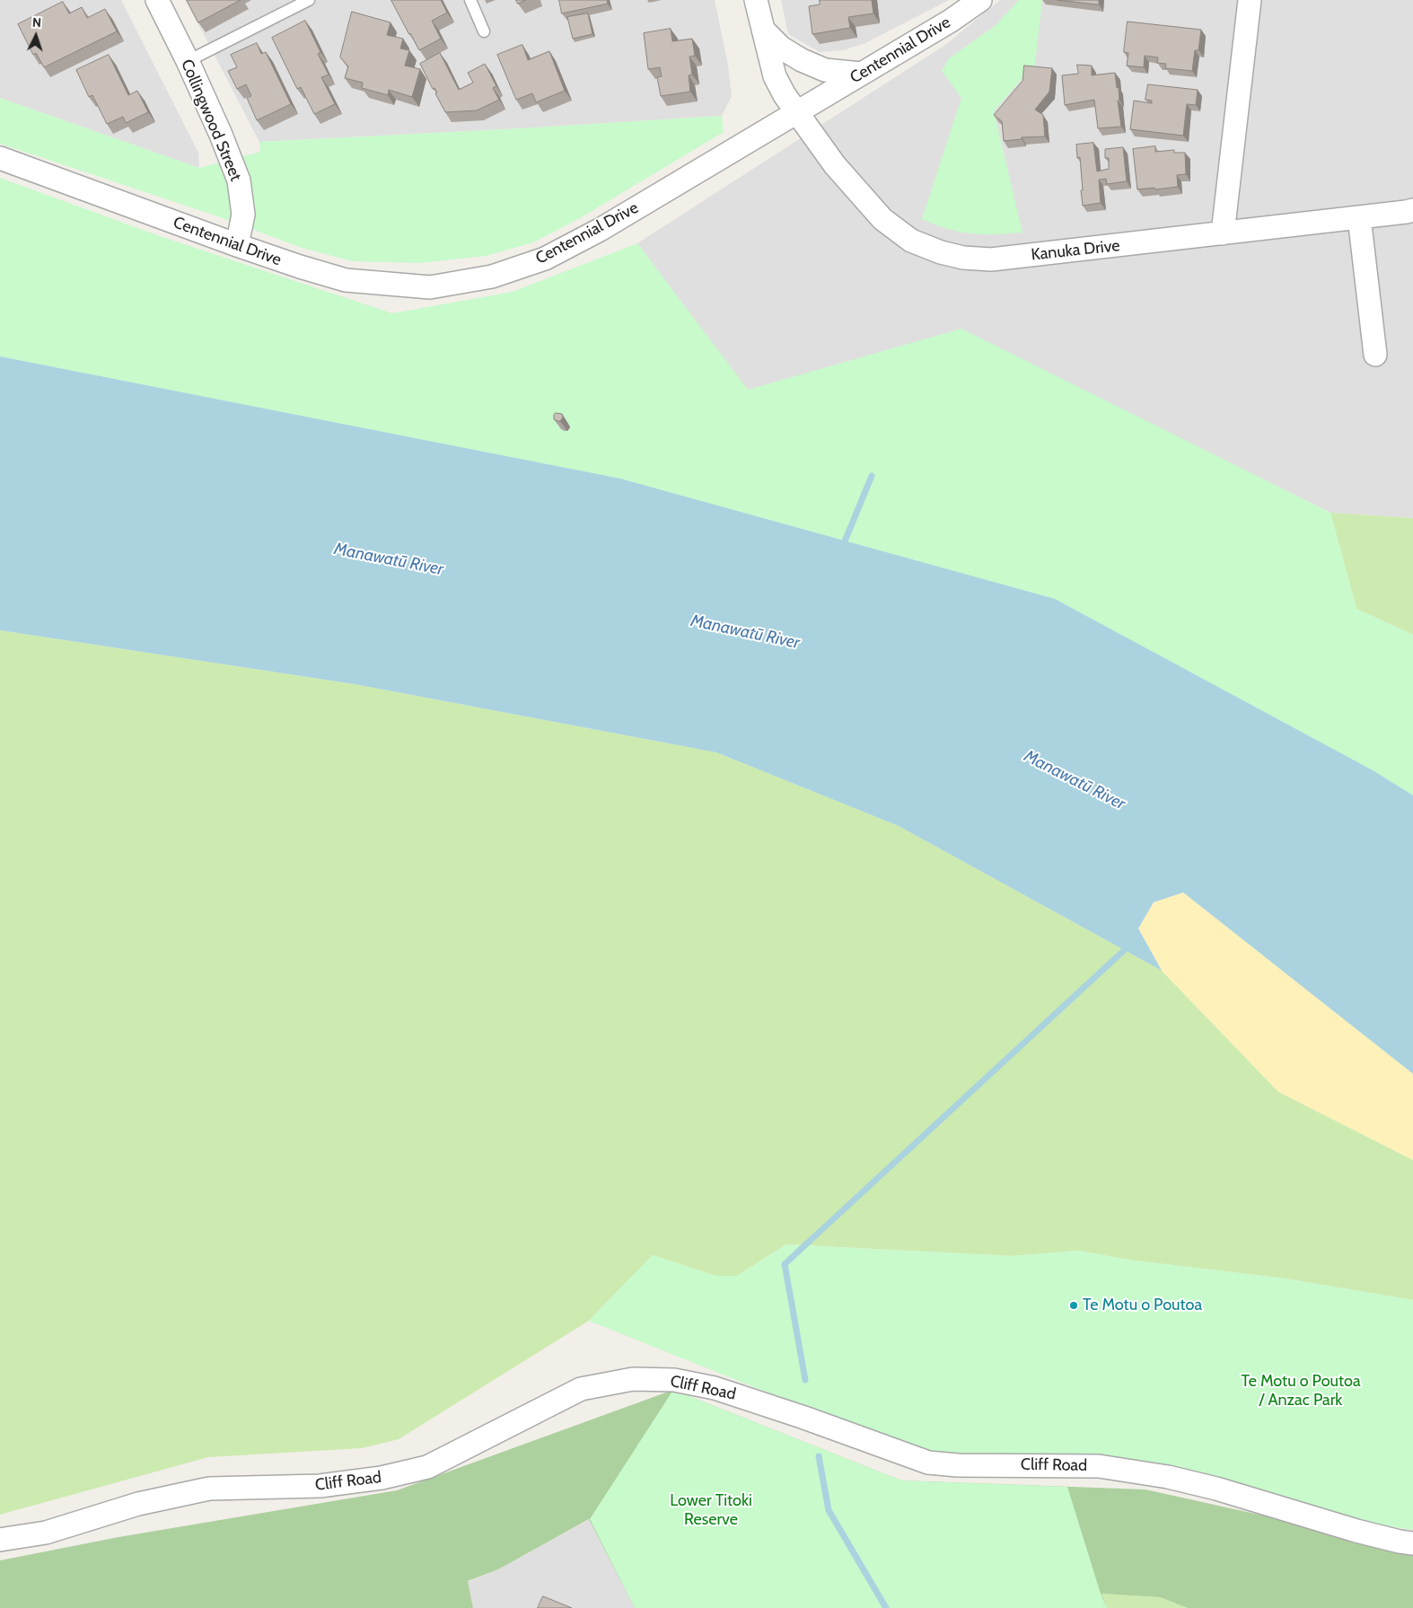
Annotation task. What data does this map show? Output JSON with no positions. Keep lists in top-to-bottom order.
{
  "streets": {
    "street": [
      "Centennial Drive",
      "Collingwood Street",
      "Kanuka Drive",
      "Cliff Road"
    ]
  },
  "crossings": [
    ["Centennial Drive", "Collingwood Street"],
    ["Centennial Drive", "Kanuka Drive"]
  ],
  "water": ["Manawatū River"],
  "parks": ["Te Motu o Poutoa / Anzac Park", "Lower Titoki Reserve"],
  "places": ["Te Motu o Poutoa"],
  "north": "top"
}
